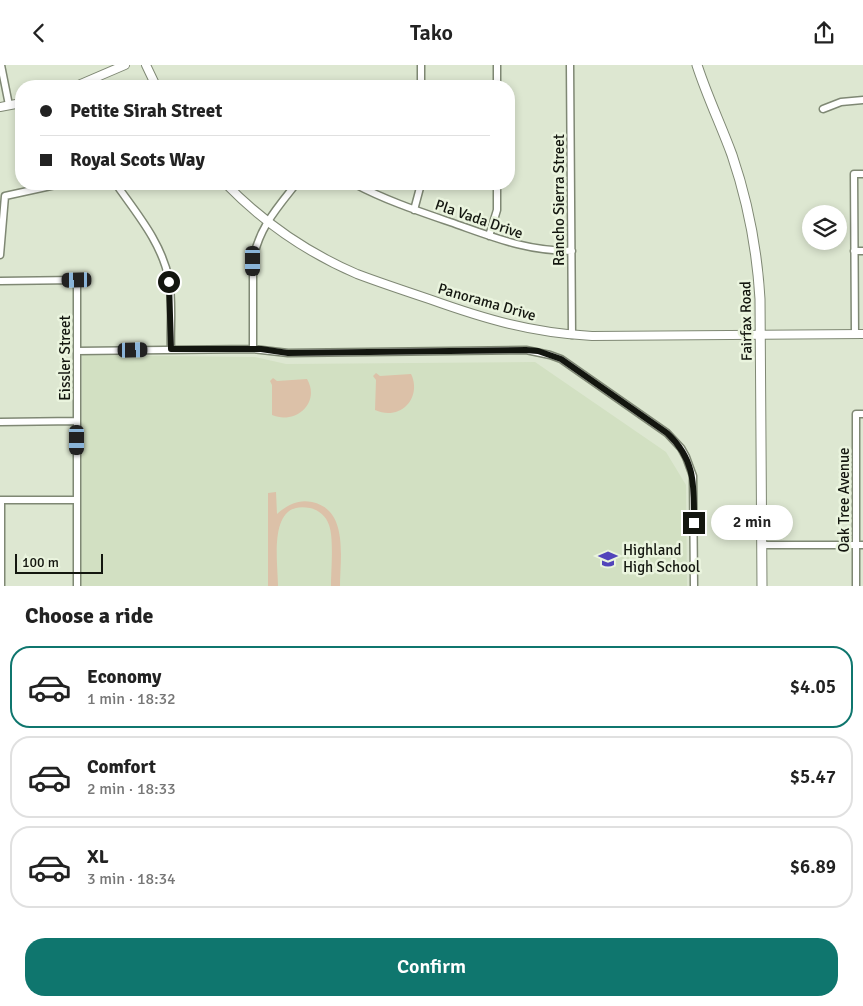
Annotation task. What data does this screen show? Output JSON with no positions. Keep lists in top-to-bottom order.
{
  "streets": {
    "main road": ["Fairfax Road"],
    "street": [
      "Rancho Sierra Street",
      "Pla Vada Drive",
      "Panorama Drive",
      "Eissler Street",
      "Oak Tree Avenue"
    ]
  },
  "crossings": [
    ["Rancho Sierra Street", "Pla Vada Drive"],
    ["Rancho Sierra Street", "Panorama Drive"],
    ["Panorama Drive", "Fairfax Road"]
  ],
  "places": {
    "school or university": ["Highland High School"]
  },
  "scale_bar": "100 m",
  "page": {
    "header": "Tako",
    "banner": ["Petite Sirah Street", "Royal Scots Way"],
    "bubble": "2 min",
    "scale": "100 m",
    "heading": "Choose a ride",
    "list": [
      {
        "name": "Economy",
        "note": "1 min · 18:32",
        "value": "$4.05"
      },
      {
        "name": "Comfort",
        "note": "2 min · 18:33",
        "value": "$5.47"
      },
      {
        "name": "XL",
        "note": "3 min · 18:34",
        "value": "$6.89"
      }
    ],
    "buttons": "Confirm"
  }
}
